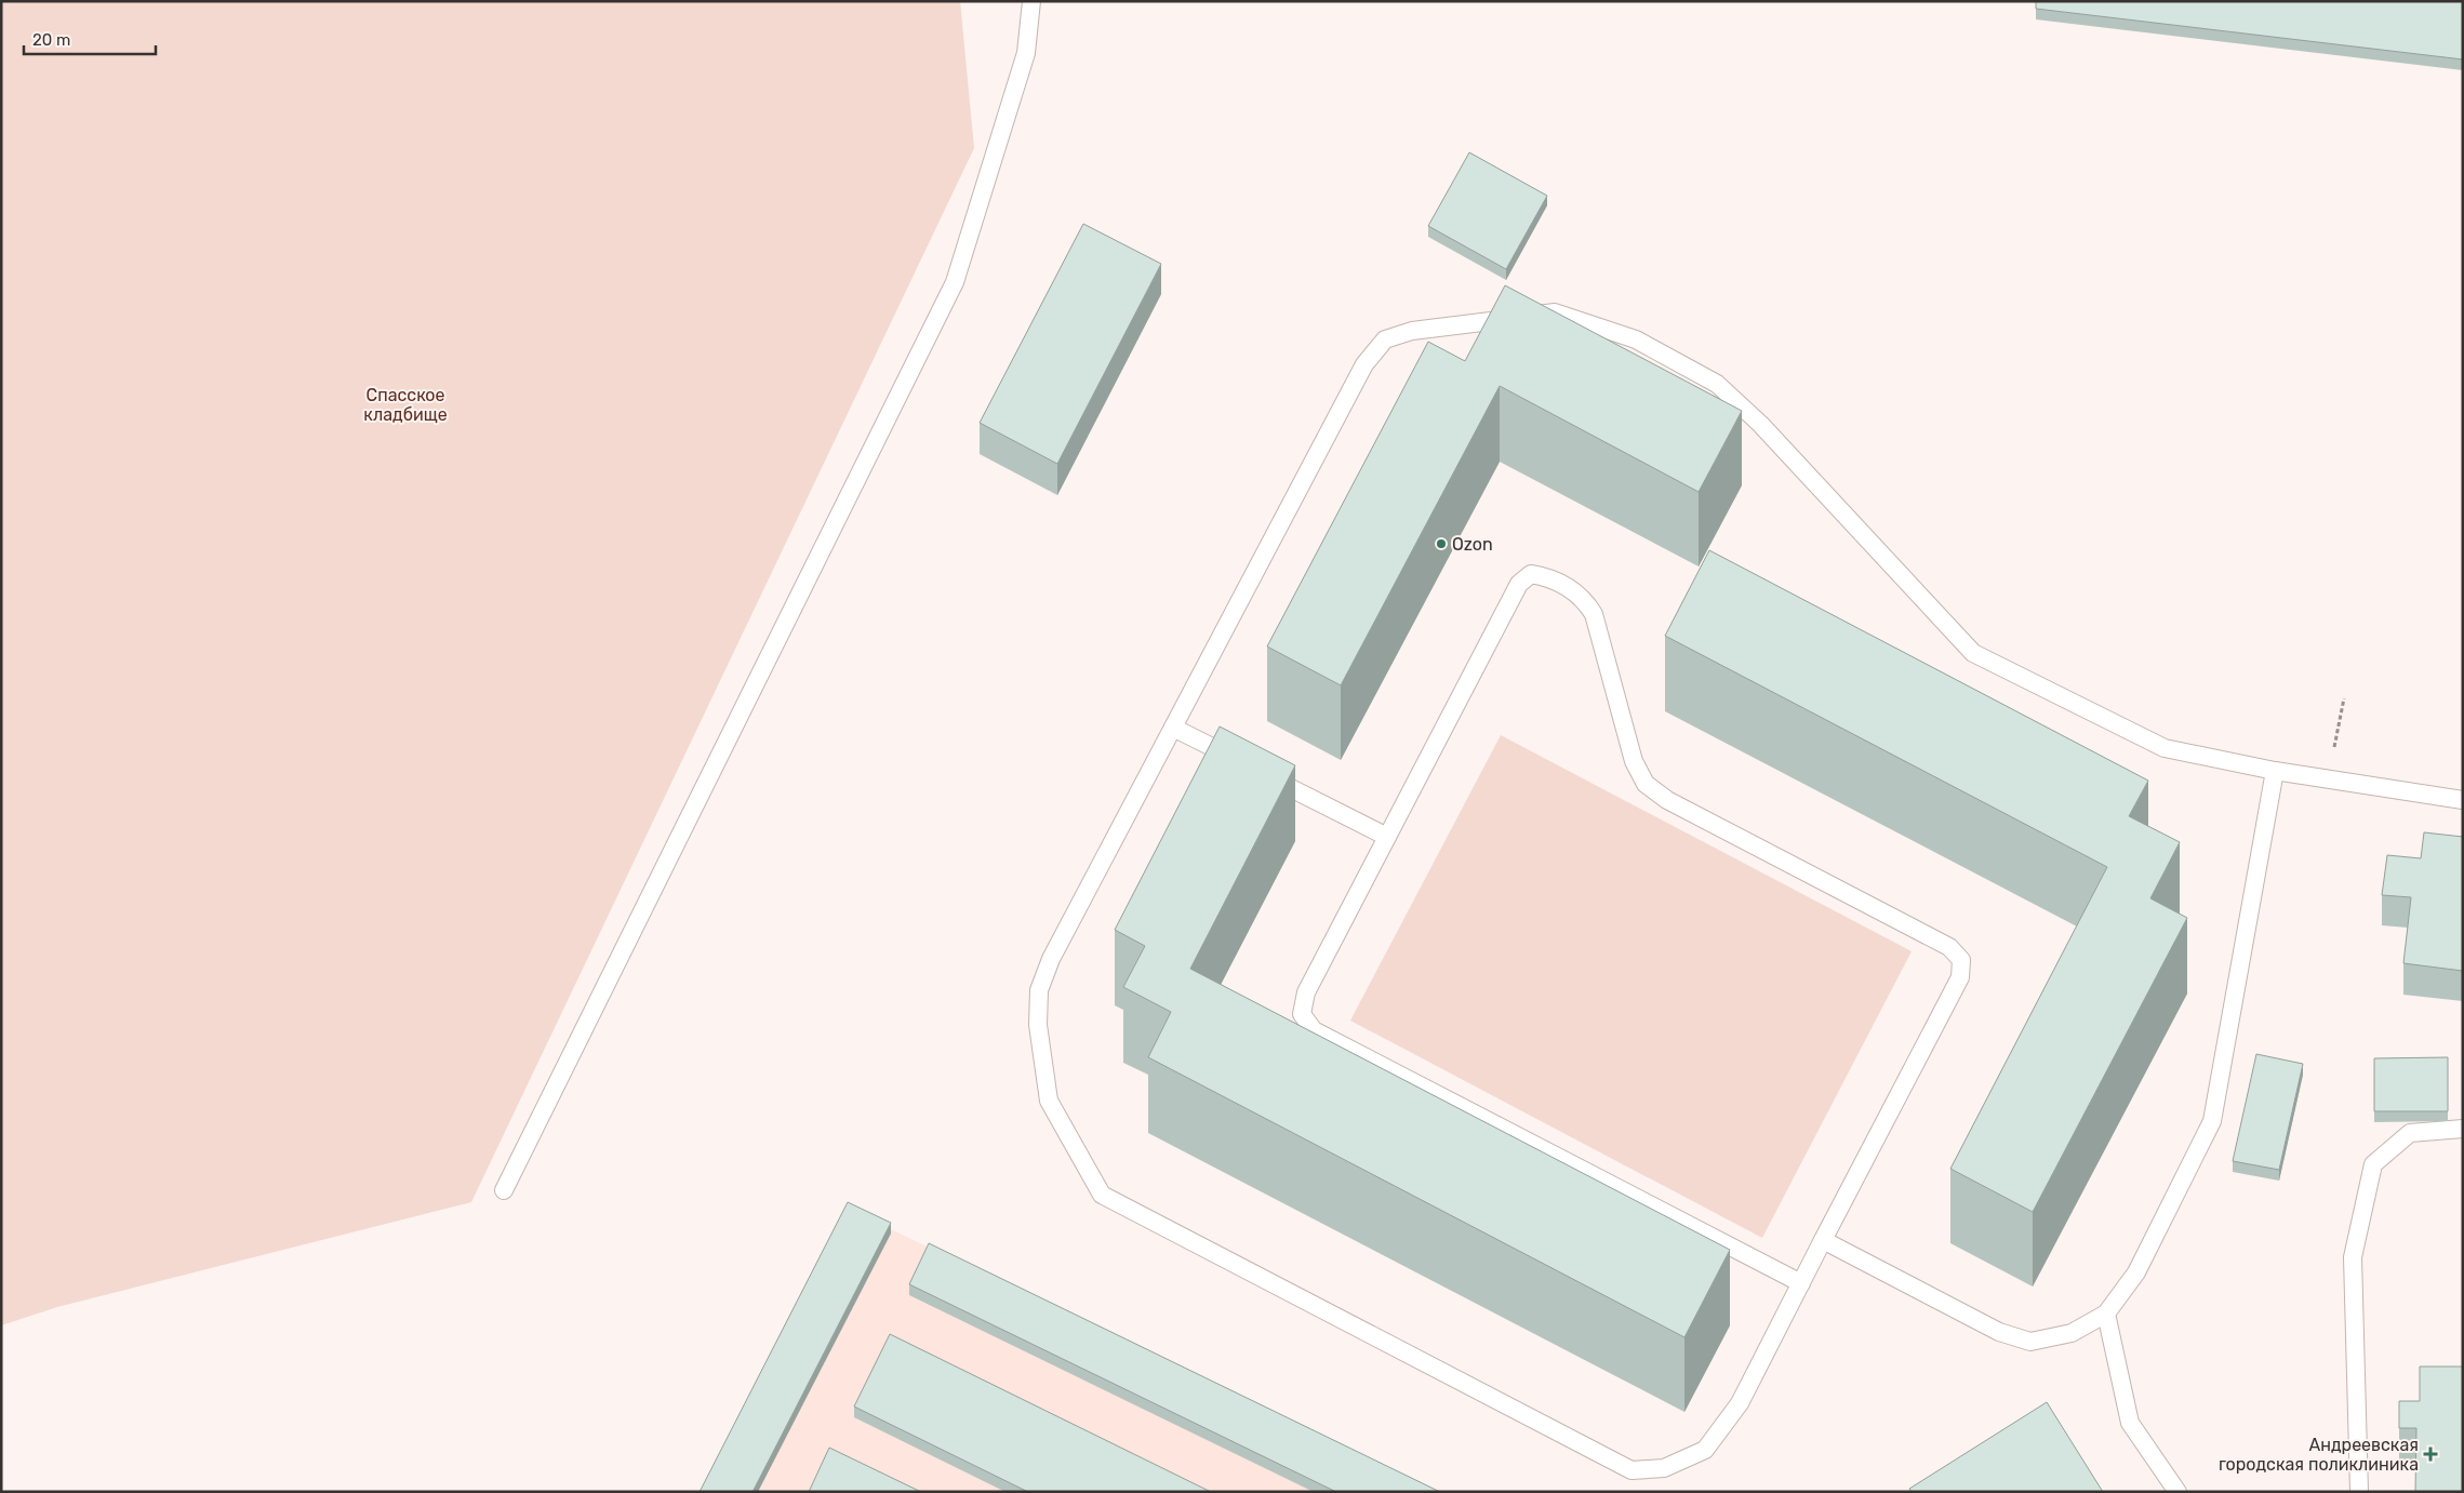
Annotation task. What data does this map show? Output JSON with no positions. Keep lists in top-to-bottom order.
{
  "parks": ["Спасское кладбище"],
  "places": {
    "other": ["Ozon"],
    "health": ["Андреевская городская поликлиника"]
  },
  "scale_bar": "20 m"
}
